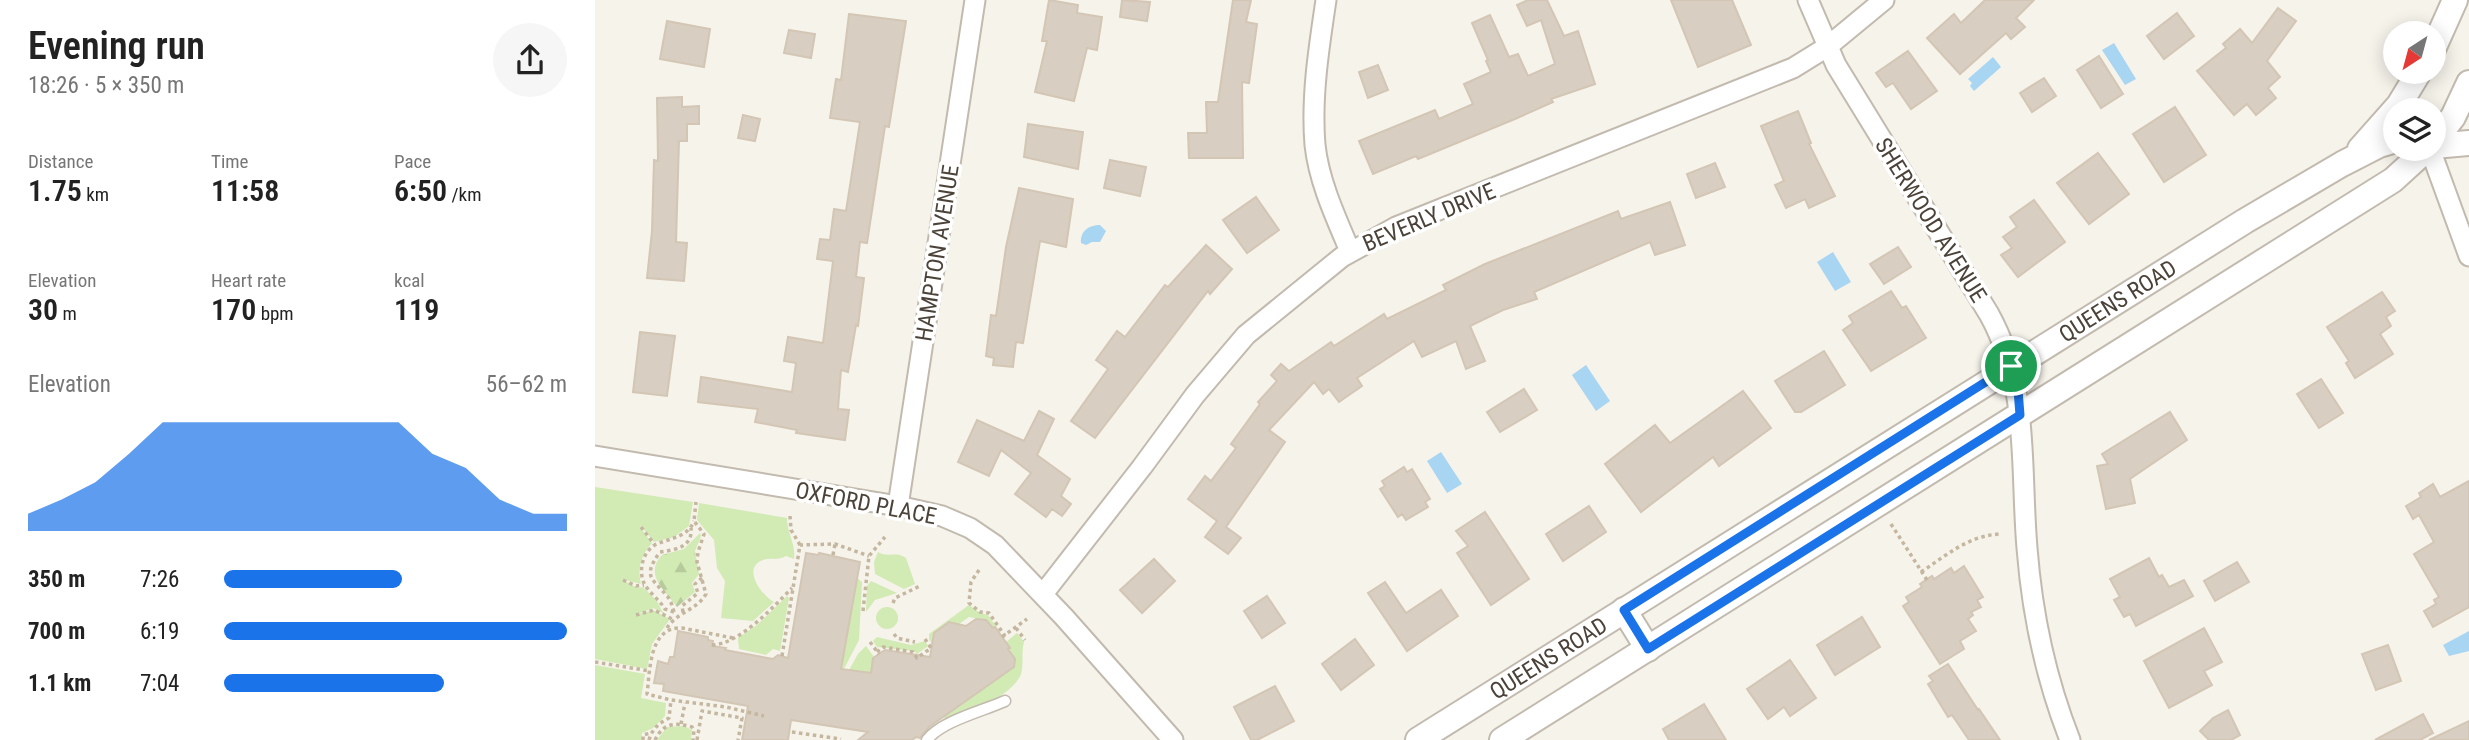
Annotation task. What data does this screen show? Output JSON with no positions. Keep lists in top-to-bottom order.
{
  "streets": {
    "street": [
      "BEVERLY DRIVE",
      "SHERWOOD AVENUE",
      "HAMPTON AVENUE",
      "QUEENS ROAD",
      "OXFORD PLACE"
    ]
  },
  "crossings": [
    ["BEVERLY DRIVE", "SHERWOOD AVENUE"],
    ["BEVERLY DRIVE", "OXFORD PLACE"],
    ["SHERWOOD AVENUE", "QUEENS ROAD"],
    ["HAMPTON AVENUE", "OXFORD PLACE"]
  ],
  "north": "bottom left",
  "page": {
    "heading": ["Evening run", "18:26 · 5 × 350 m"],
    "stats": [
      ["Distance", "1.75 km"],
      ["Time", "11:58"],
      ["Pace", "6:50 /km"],
      ["Elevation", "30 m"],
      ["Heart rate", "170 bpm"],
      ["kcal", "119"]
    ],
    "chart": ["Elevation", "56–62 m"],
    "list": [
      {
        "name": "350 m",
        "note": "7:26"
      },
      {
        "name": "700 m",
        "note": "6:19"
      },
      {
        "name": "1.1 km",
        "note": "7:04"
      }
    ]
  }
}
